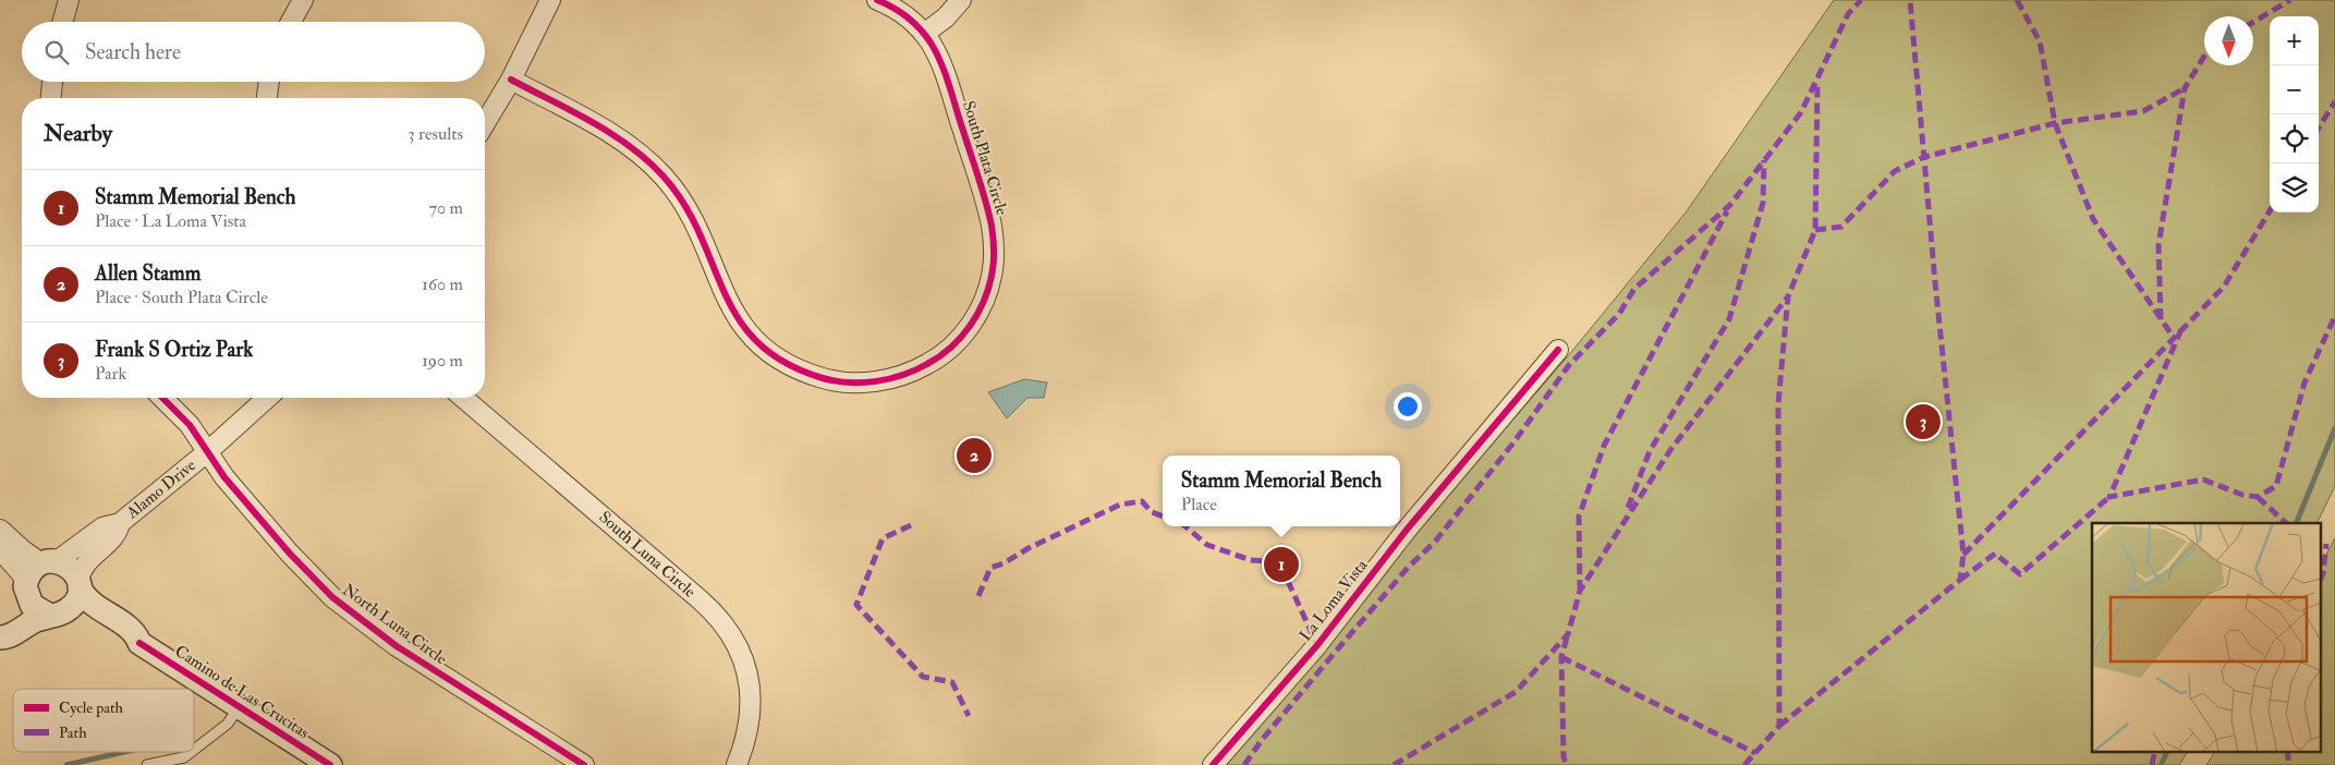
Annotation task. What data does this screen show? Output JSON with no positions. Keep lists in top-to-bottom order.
{
  "streets": {
    "street": [
      "South Plata Circle",
      "Alamo Drive",
      "South Luna Circle",
      "La Loma Vista",
      "North Luna Circle",
      "Camino de Las Crucitas"
    ]
  },
  "crossings": [
    ["Alamo Drive", "North Luna Circle"],
    ["Alamo Drive", "Camino de Las Crucitas"]
  ],
  "legend": ["Cycle path", "Path"],
  "north": "bottom",
  "page": {
    "map_buttons": ["+", "−"],
    "search": "Search here",
    "heading": ["Nearby", "3 results"],
    "list": [
      {
        "mark": "1",
        "name": "Stamm Memorial Bench",
        "note": "Place · La Loma Vista",
        "value": "70 m"
      },
      {
        "mark": "2",
        "name": "Allen Stamm",
        "note": "Place · South Plata Circle",
        "value": "160 m"
      },
      {
        "mark": "3",
        "name": "Frank S Ortiz Park",
        "note": "Park",
        "value": "190 m"
      }
    ],
    "pins": ["3", "2", "1"],
    "popup": ["Stamm Memorial Bench", "Place"]
  }
}
